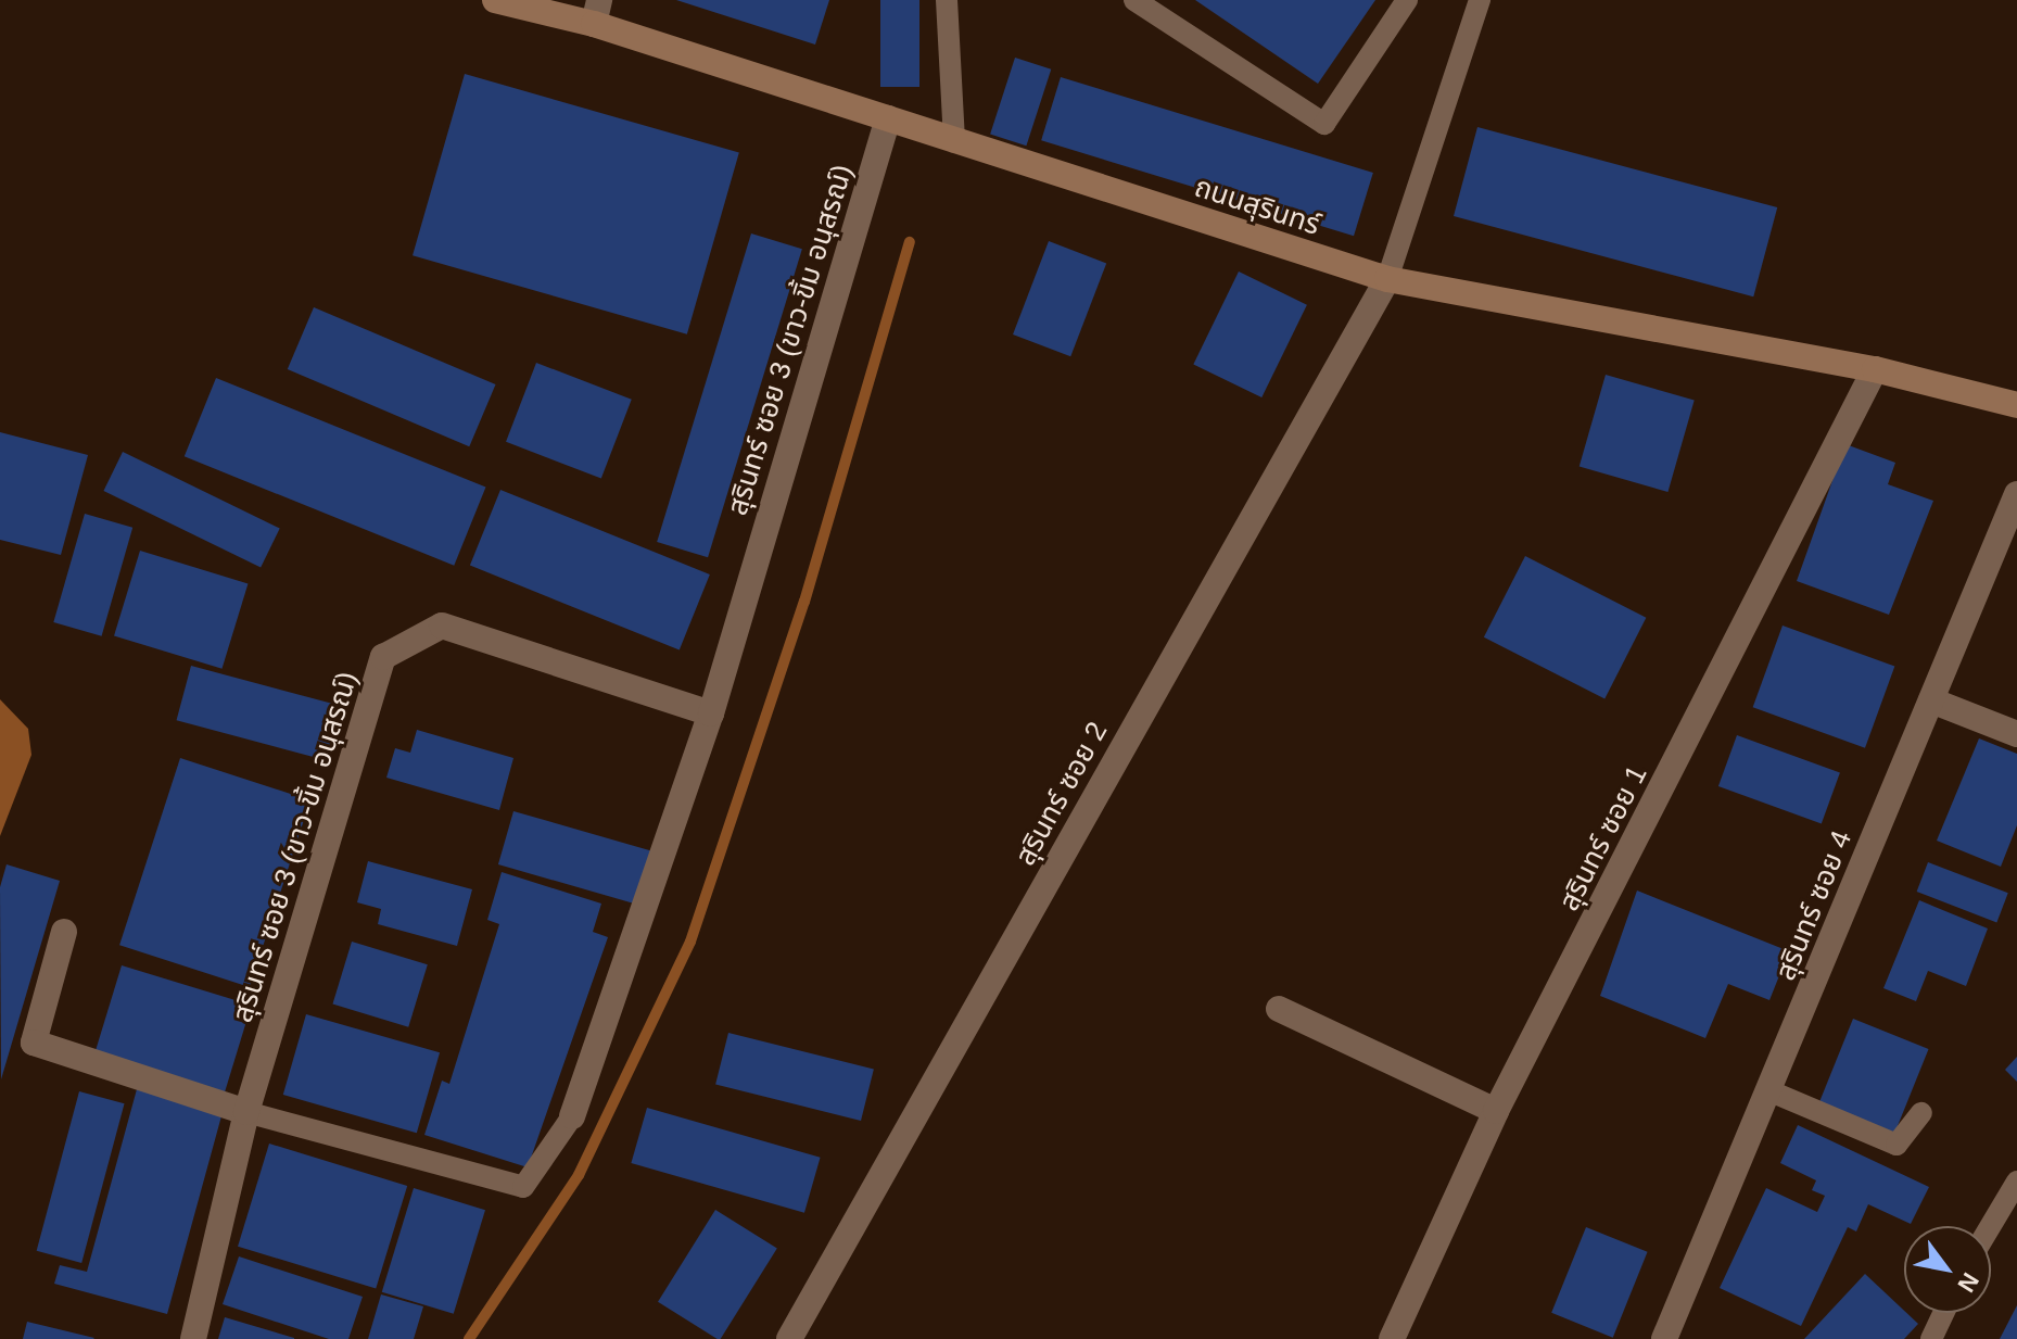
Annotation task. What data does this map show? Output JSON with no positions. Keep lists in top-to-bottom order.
{
  "streets": {
    "street": [
      "ถนนสุรินทร์",
      "สุรินทร์ ซอย 3 (ขาว-ขิ้ม อนุสรณ์)",
      "สุรินทร์ ซอย 2",
      "สุรินทร์ ซอย 1",
      "สุรินทร์ ซอย 4"
    ]
  },
  "crossings": [
    ["ถนนสุรินทร์", "สุรินทร์ ซอย 3 (ขาว-ขิ้ม อนุสรณ์)"],
    ["ถนนสุรินทร์", "สุรินทร์ ซอย 2"],
    ["ถนนสุรินทร์", "สุรินทร์ ซอย 1"]
  ],
  "north": "bottom right"
}
